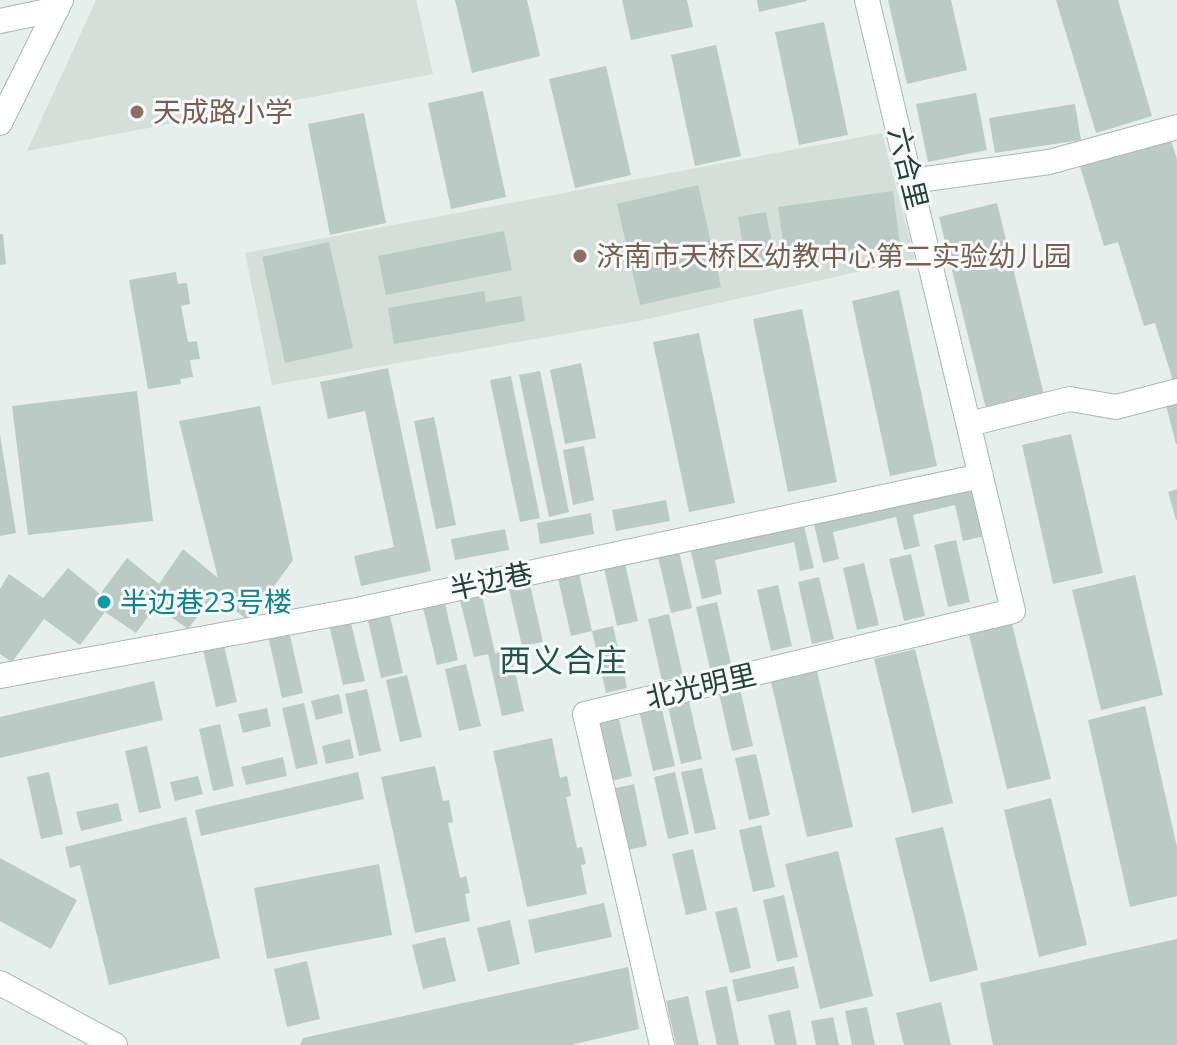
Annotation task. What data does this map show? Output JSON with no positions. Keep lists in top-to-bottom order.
{
  "streets": {
    "street": ["六合里", "半边巷", "北光明里"]
  },
  "crossings": [
    ["六合里", "半边巷"],
    ["六合里", "北光明里"],
    ["半边巷", "北光明里"]
  ],
  "districts": ["西义合庄"],
  "places": ["天成路小学", "济南市天桥区幼教中心第二实验幼儿园", "半边巷23号楼"]
}
